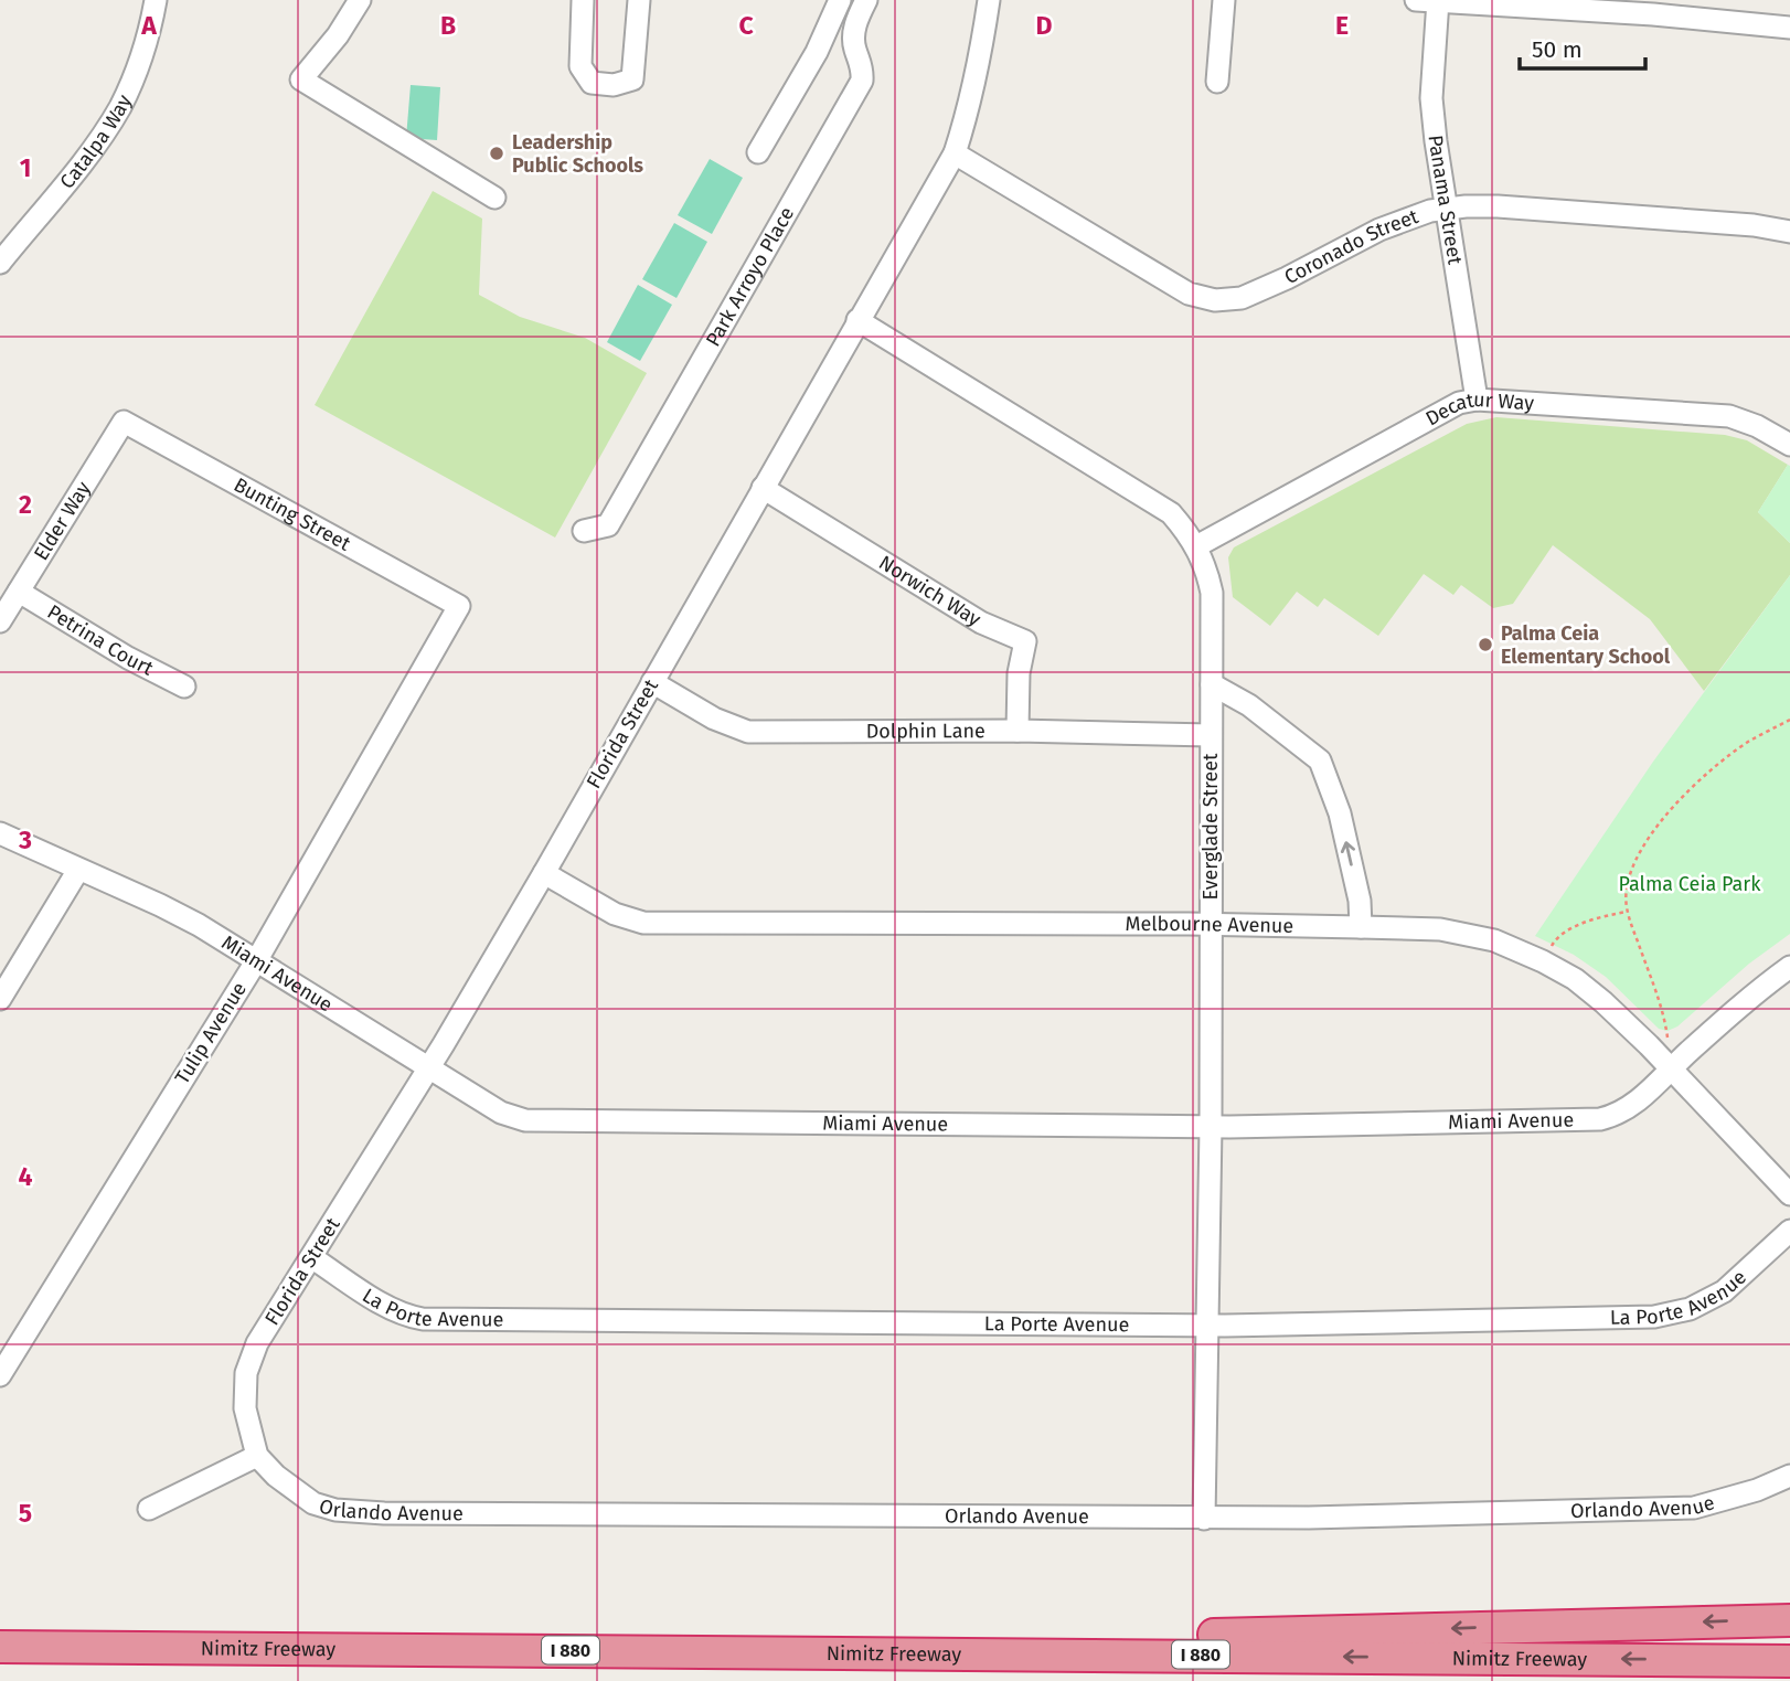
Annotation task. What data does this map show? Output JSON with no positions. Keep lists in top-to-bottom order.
{
  "streets": {
    "highway": ["Nimitz Freeway", "I 880"],
    "street": [
      "Catalpa Way",
      "Panama Street",
      "Coronado Street",
      "Park Arroyo Place",
      "Decatur Way",
      "Bunting Street",
      "Elder Way",
      "Norwich Way",
      "Petrina Court",
      "Dolphin Lane",
      "Florida Street",
      "Everglade Street",
      "Melbourne Avenue",
      "Miami Avenue",
      "Tulip Avenue",
      "La Porte Avenue",
      "Orlando Avenue"
    ]
  },
  "crossings": [
    ["Panama Street", "Coronado Street"],
    ["Panama Street", "Decatur Way"],
    ["Coronado Street", "Florida Street"],
    ["Decatur Way", "Everglade Street"],
    ["Bunting Street", "Elder Way"],
    ["Bunting Street", "Tulip Avenue"],
    ["Elder Way", "Petrina Court"],
    ["Norwich Way", "Dolphin Lane"],
    ["Norwich Way", "Florida Street"],
    ["Dolphin Lane", "Florida Street"],
    ["Dolphin Lane", "Everglade Street"],
    ["Florida Street", "Everglade Street"],
    ["Florida Street", "Melbourne Avenue"],
    ["Florida Street", "Miami Avenue"],
    ["Florida Street", "La Porte Avenue"],
    ["Florida Street", "Orlando Avenue"],
    ["Everglade Street", "Melbourne Avenue"],
    ["Everglade Street", "Miami Avenue"],
    ["Everglade Street", "La Porte Avenue"],
    ["Everglade Street", "Orlando Avenue"],
    ["Melbourne Avenue", "Miami Avenue"],
    ["Miami Avenue", "Tulip Avenue"],
    ["Nimitz Freeway", "I 880"]
  ],
  "parks": ["Palma Ceia Park"],
  "places": ["Leadership Public Schools", "Palma Ceia Elementary School"],
  "scale_bar": "50 m",
  "grid": {
    "columns": [
      "A",
      "B",
      "C",
      "D",
      "E"
    ],
    "rows": [
      "1",
      "2",
      "3",
      "4",
      "5"
    ]
  }
}
